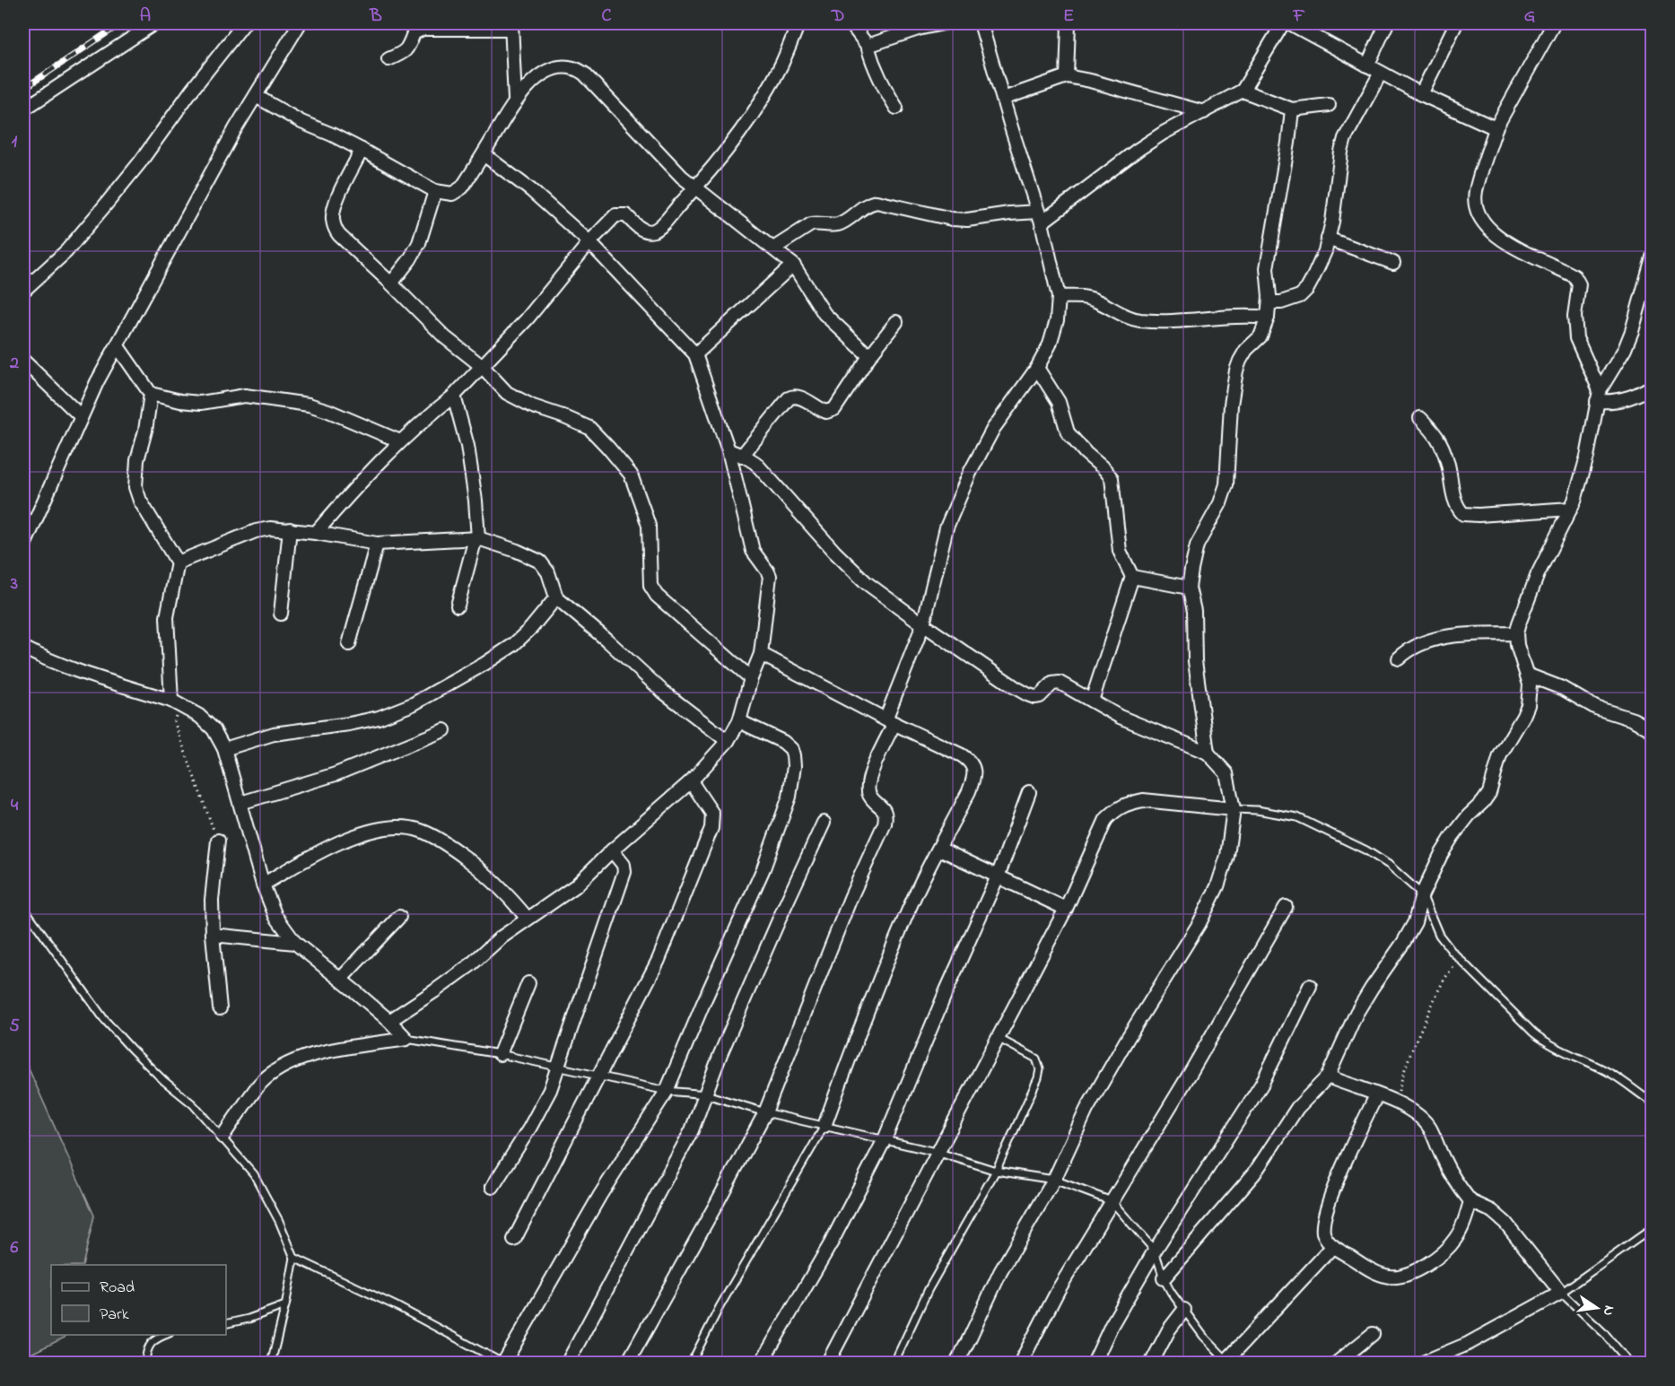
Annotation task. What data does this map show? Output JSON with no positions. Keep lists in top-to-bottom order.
{
  "legend": ["Road", "Park"],
  "north": "right",
  "grid": {
    "columns": [
      "A",
      "B",
      "C",
      "D",
      "E",
      "F",
      "G"
    ],
    "rows": [
      "1",
      "2",
      "3",
      "4",
      "5",
      "6"
    ]
  }
}
